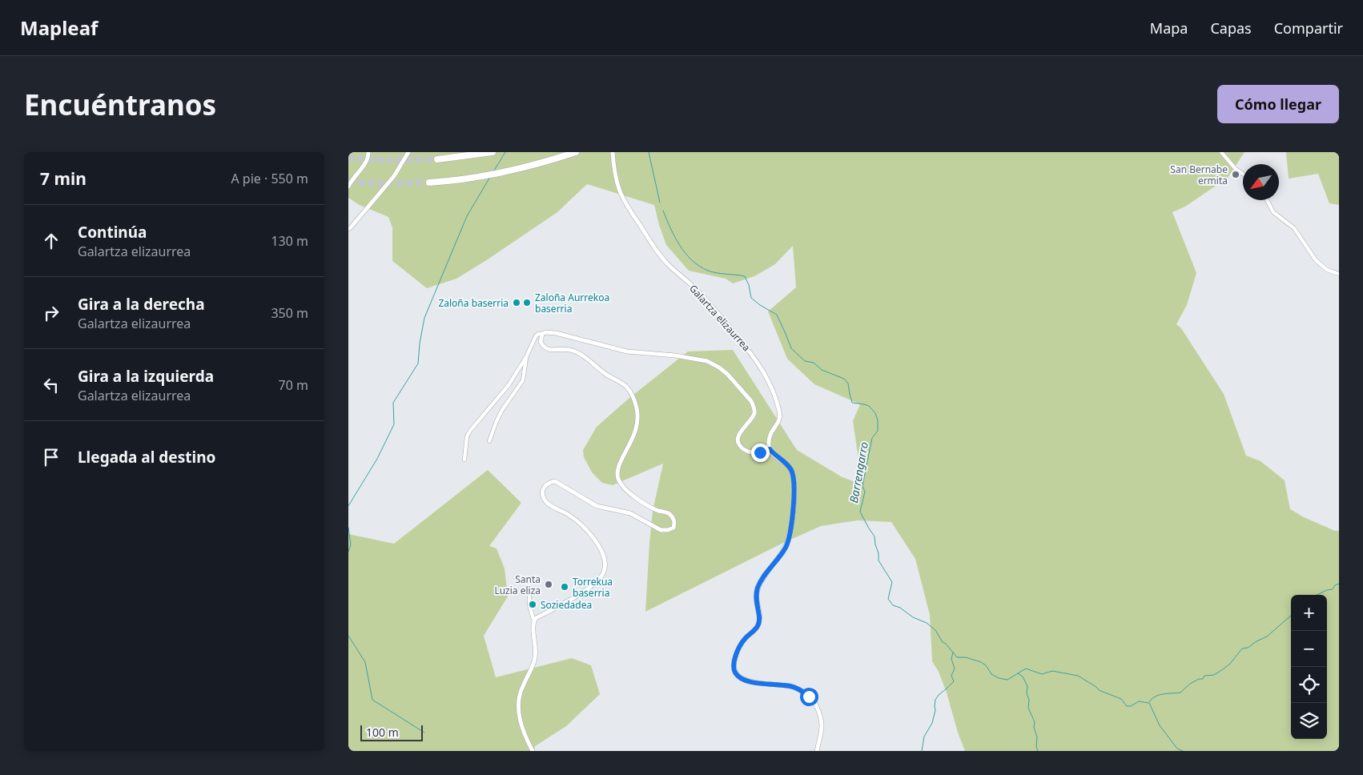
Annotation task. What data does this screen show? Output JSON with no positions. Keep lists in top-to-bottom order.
{
  "streets": {
    "street": ["Galartza elizaurrea"]
  },
  "water": ["Barrengarro"],
  "places": [
    "San Bernabe ermita",
    "Zaloña baserria",
    "Zaloña Aurrekoa baserria",
    "Santa Luzia eliza",
    "Torrekua baserria",
    "Soziedadea"
  ],
  "scale_bar": "100 m",
  "north": "bottom left",
  "page": {
    "header": "Mapleaf",
    "nav": ["Mapa", "Capas", "Compartir"],
    "buttons": "Cómo llegar",
    "title": "Encuéntranos",
    "heading": ["7 min", "A pie · 550 m"],
    "list": [
      ["Continúa", "Galartza elizaurrea", "130 m"],
      ["Gira a la derecha", "Galartza elizaurrea", "350 m"],
      ["Gira a la izquierda", "Galartza elizaurrea", "70 m"],
      "Llegada al destino"
    ],
    "map_buttons": ["+", "−"],
    "scale": "100 m"
  }
}
